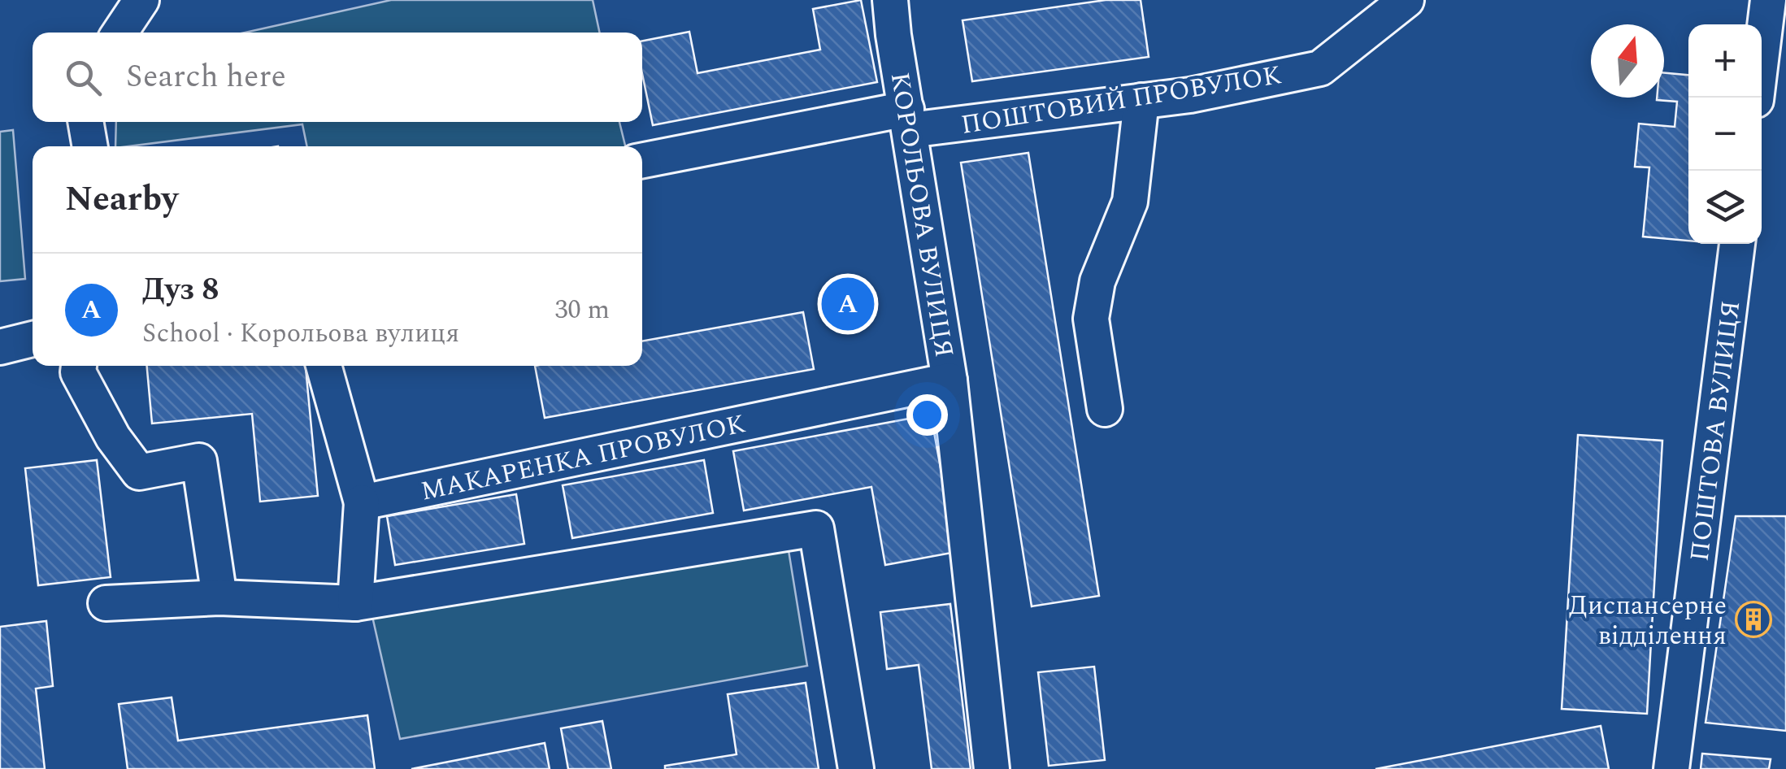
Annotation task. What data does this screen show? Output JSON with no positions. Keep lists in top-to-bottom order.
{
  "streets": {
    "street": [
      "ПОШТОВИЙ ПРОВУЛОК",
      "КОРОЛЬОВА ВУЛИЦЯ",
      "ПОШТОВА ВУЛИЦЯ",
      "МАКАРЕНКА ПРОВУЛОК"
    ]
  },
  "crossings": [
    ["ПОШТОВИЙ ПРОВУЛОК", "КОРОЛЬОВА ВУЛИЦЯ"],
    ["КОРОЛЬОВА ВУЛИЦЯ", "МАКАРЕНКА ПРОВУЛОК"]
  ],
  "places": {
    "building": ["Диспансерне відділення"]
  },
  "north": "top",
  "page": {
    "map_buttons": ["+", "−"],
    "search": "Search here",
    "heading": "Nearby",
    "list": [
      {
        "mark": "A",
        "name": "Дуз 8",
        "note": "School · Корольова вулиця",
        "value": "30 m"
      }
    ],
    "pins": "A"
  }
}
